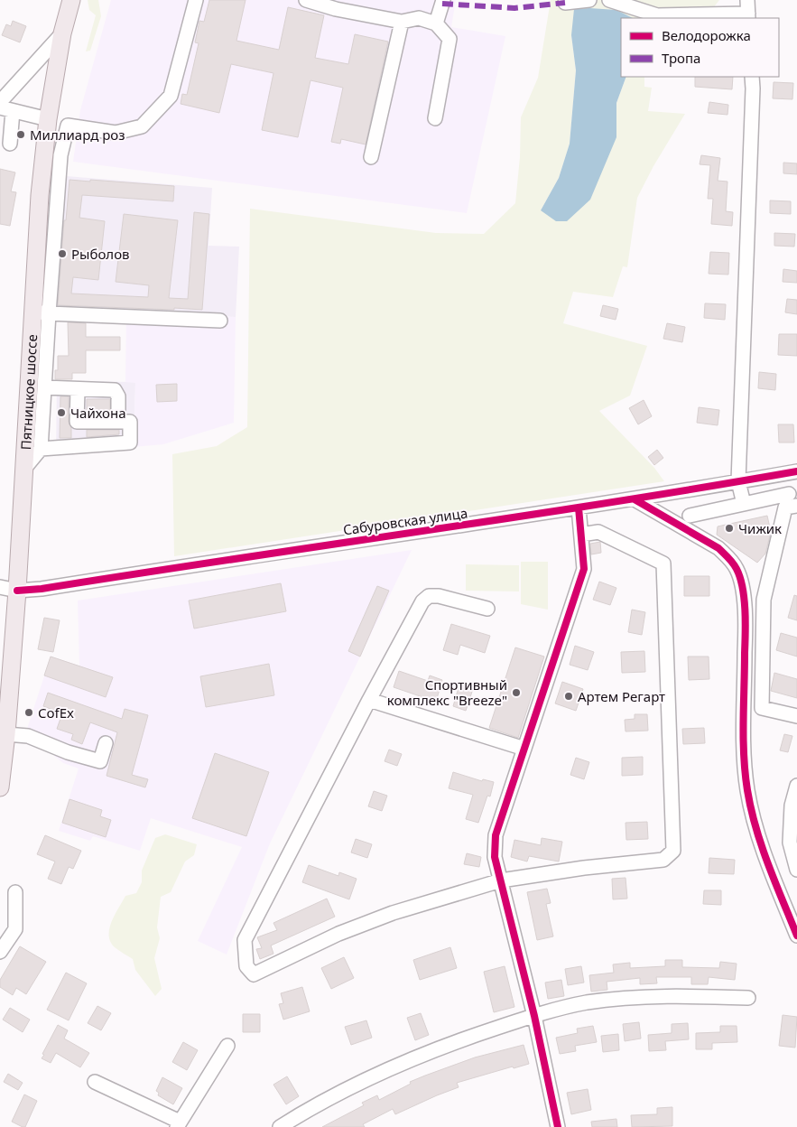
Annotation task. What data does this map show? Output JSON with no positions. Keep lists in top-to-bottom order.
{
  "streets": {
    "main road": ["Пятницкое шоссе"],
    "street": ["Сабуровская улица"]
  },
  "crossings": [
    ["Пятницкое шоссе", "Сабуровская улица"]
  ],
  "places": [
    "Миллиард роз",
    "Рыболов",
    "Чайхона",
    "Чижик",
    "Спортивный комплекс \"Breeze\"",
    "Артем Регарт",
    "CofEx"
  ],
  "legend": ["Велодорожка", "Тропа"]
}
